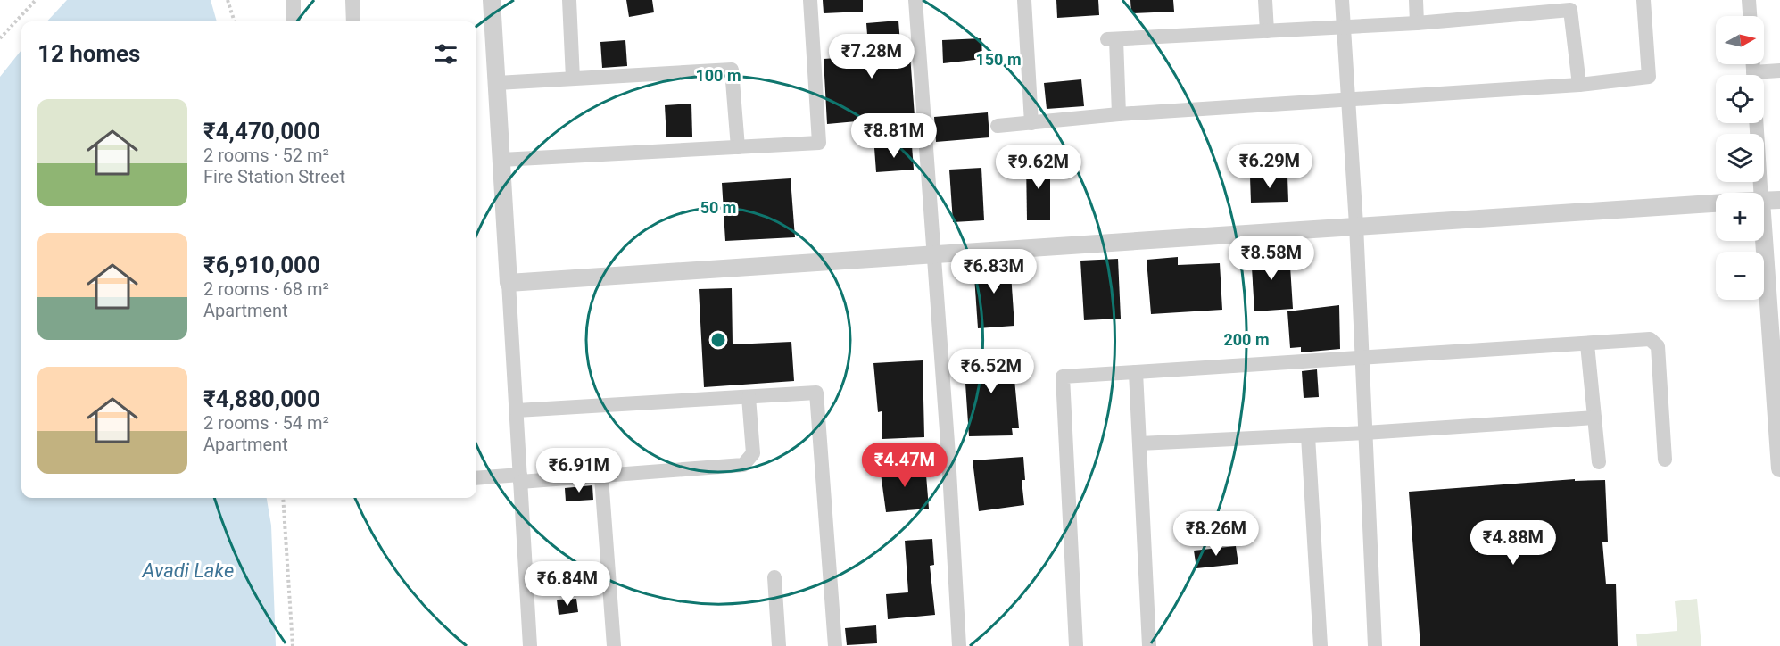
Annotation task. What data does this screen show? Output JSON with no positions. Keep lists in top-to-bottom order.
{
  "water": ["Avadi Lake"],
  "north": "right",
  "page": {
    "map_buttons": ["+", "−"],
    "heading": "12 homes",
    "price": [
      "₹7.28M",
      "₹8.81M",
      "₹6.29M",
      "₹9.62M",
      "₹8.58M",
      "₹6.83M",
      "₹6.52M",
      "₹4.47M",
      "₹6.91M",
      "₹8.26M",
      "₹4.88M",
      "₹6.84M"
    ],
    "list": [
      {
        "name": "₹4,470,000",
        "note": "2 rooms · 52 m² · Fire Station Street"
      },
      {
        "name": "₹6,910,000",
        "note": "2 rooms · 68 m² · Apartment"
      },
      {
        "name": "₹4,880,000",
        "note": "2 rooms · 54 m² · Apartment"
      }
    ]
  },
  "rings": [
    "150 m",
    "100 m",
    "50 m",
    "200 m"
  ]
}
